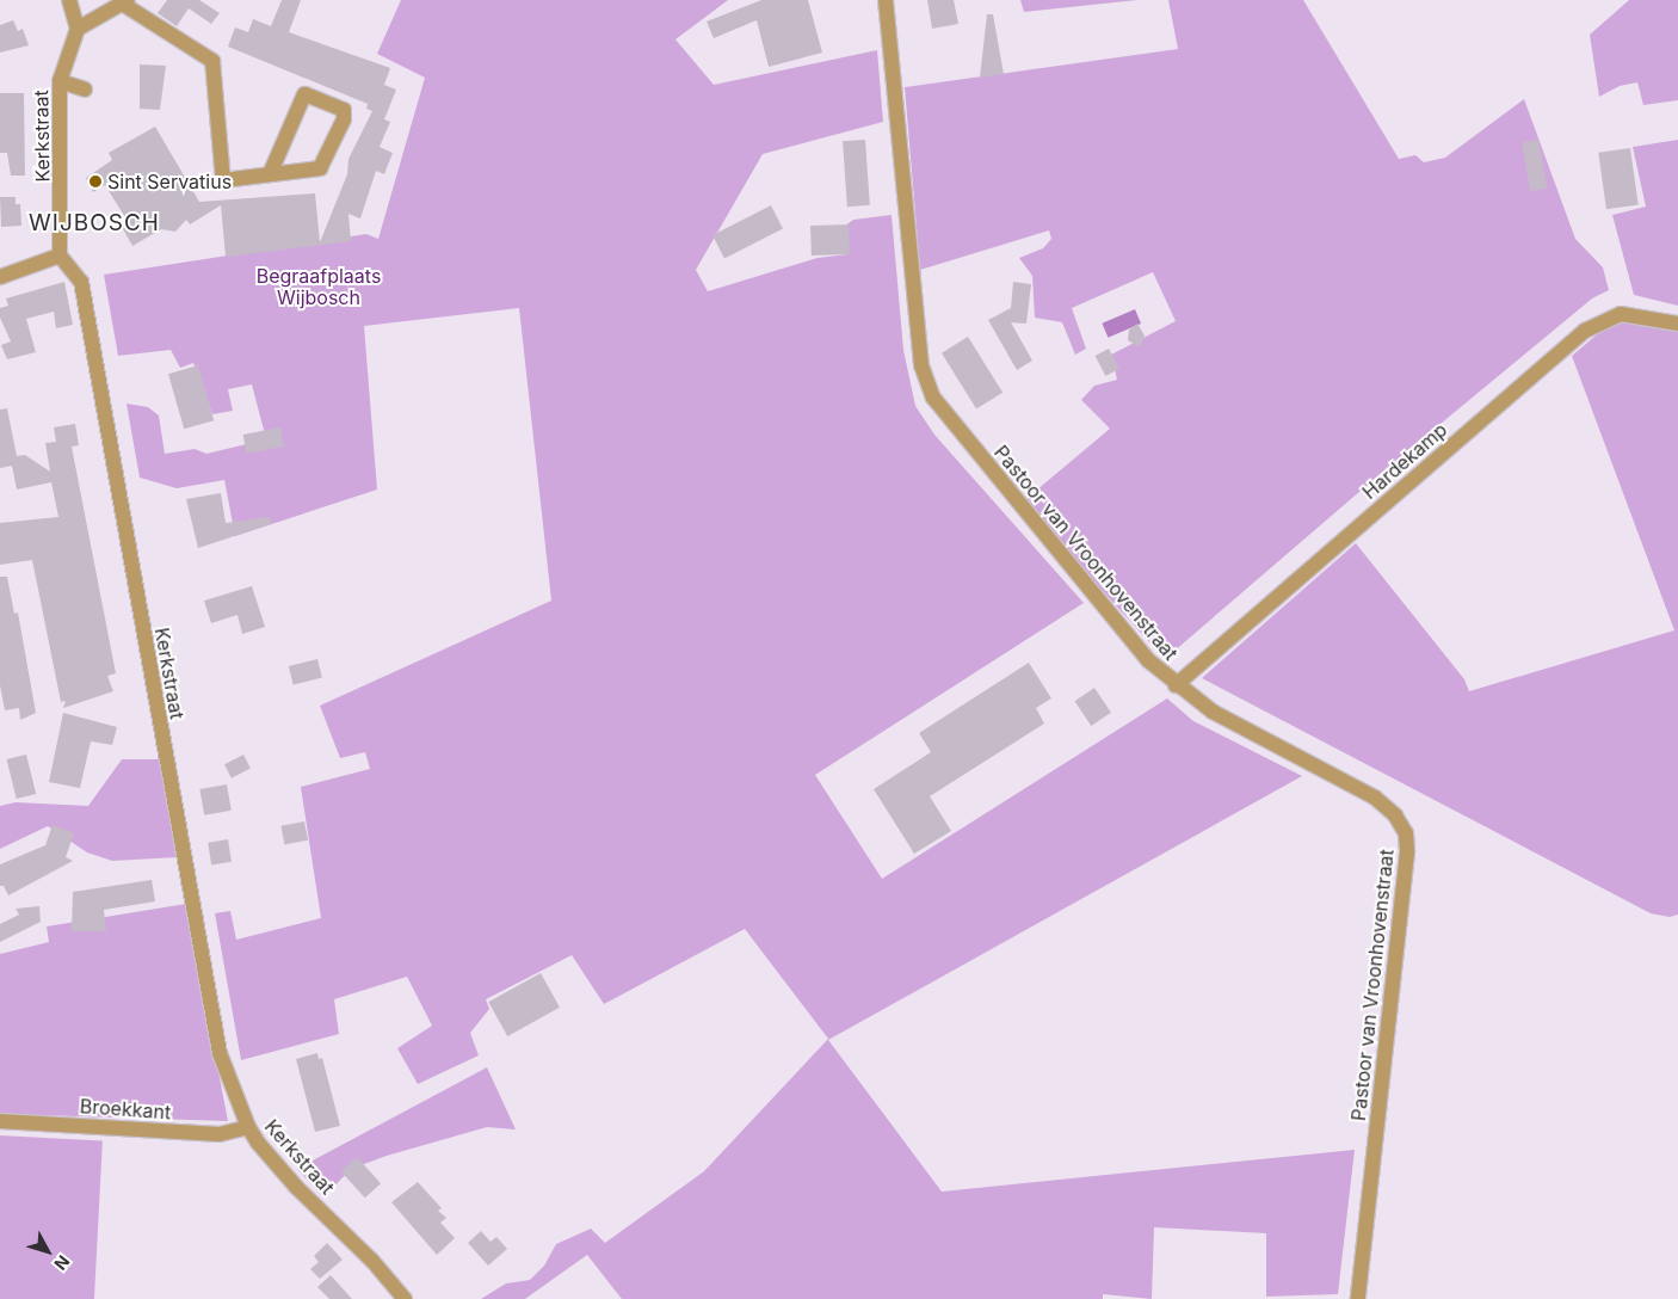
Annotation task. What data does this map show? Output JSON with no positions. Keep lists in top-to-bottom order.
{
  "streets": {
    "street": [
      "Kerkstraat",
      "Hardekamp",
      "Pastoor van Vroonhovenstraat",
      "Broekkant"
    ]
  },
  "crossings": [
    ["Kerkstraat", "Broekkant"],
    ["Hardekamp", "Pastoor van Vroonhovenstraat"]
  ],
  "districts": ["WIJBOSCH"],
  "parks": ["Begraafplaats Wijbosch"],
  "places": ["Sint Servatius"],
  "north": "bottom right"
}
